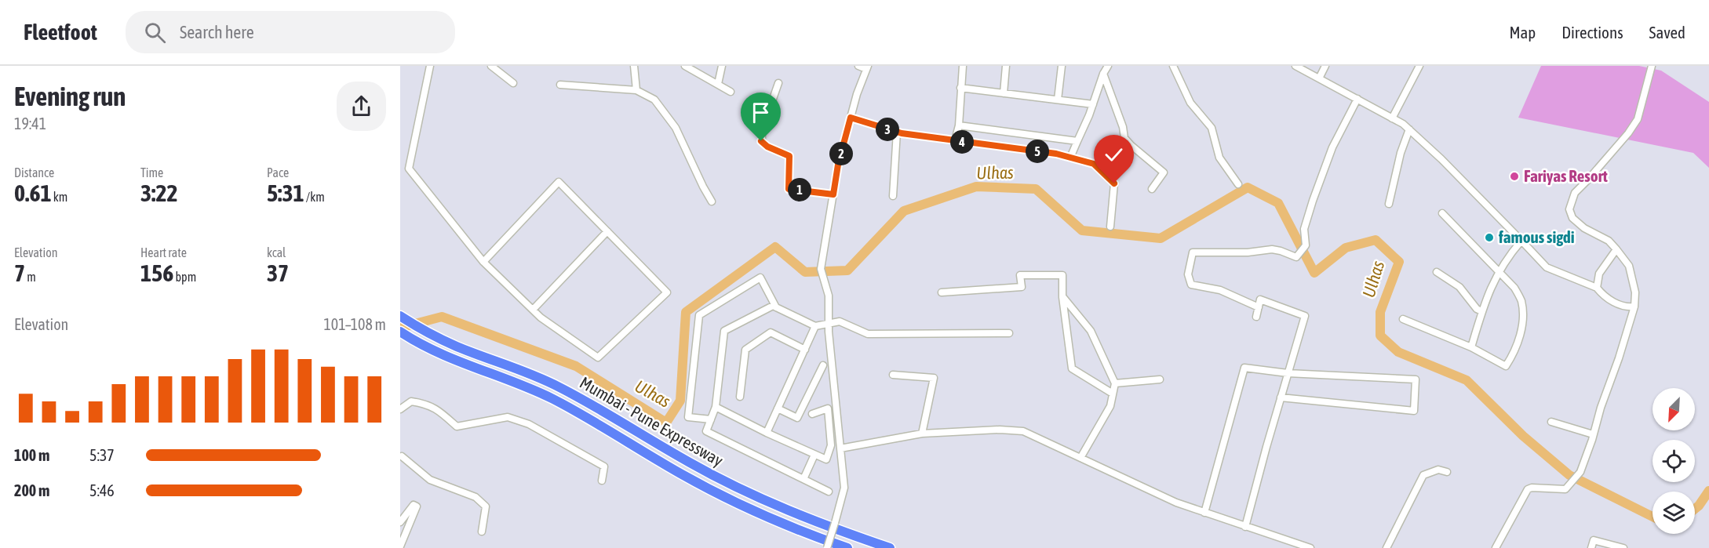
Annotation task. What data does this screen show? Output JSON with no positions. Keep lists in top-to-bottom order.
{
  "streets": {
    "highway": ["Mumbai - Pune Expressway"]
  },
  "water": ["Ulhas"],
  "places": ["Fariyas Resort", "famous sigdi"],
  "north": "bottom left",
  "page": {
    "header": "Fleetfoot",
    "search": "Search here",
    "nav": ["Map", "Directions", "Saved"],
    "heading": ["Evening run", "19:41"],
    "pins": [
      "3",
      "4",
      "5",
      "2",
      "1"
    ],
    "stats": [
      ["Distance", "0.61 km"],
      ["Time", "3:22"],
      ["Pace", "5:31 /km"],
      ["Elevation", "7 m"],
      ["Heart rate", "156 bpm"],
      ["kcal", "37"]
    ],
    "chart": ["Elevation", "101–108 m"],
    "list": [
      {
        "name": "100 m",
        "note": "5:37"
      },
      {
        "name": "200 m",
        "note": "5:46"
      }
    ]
  }
}
